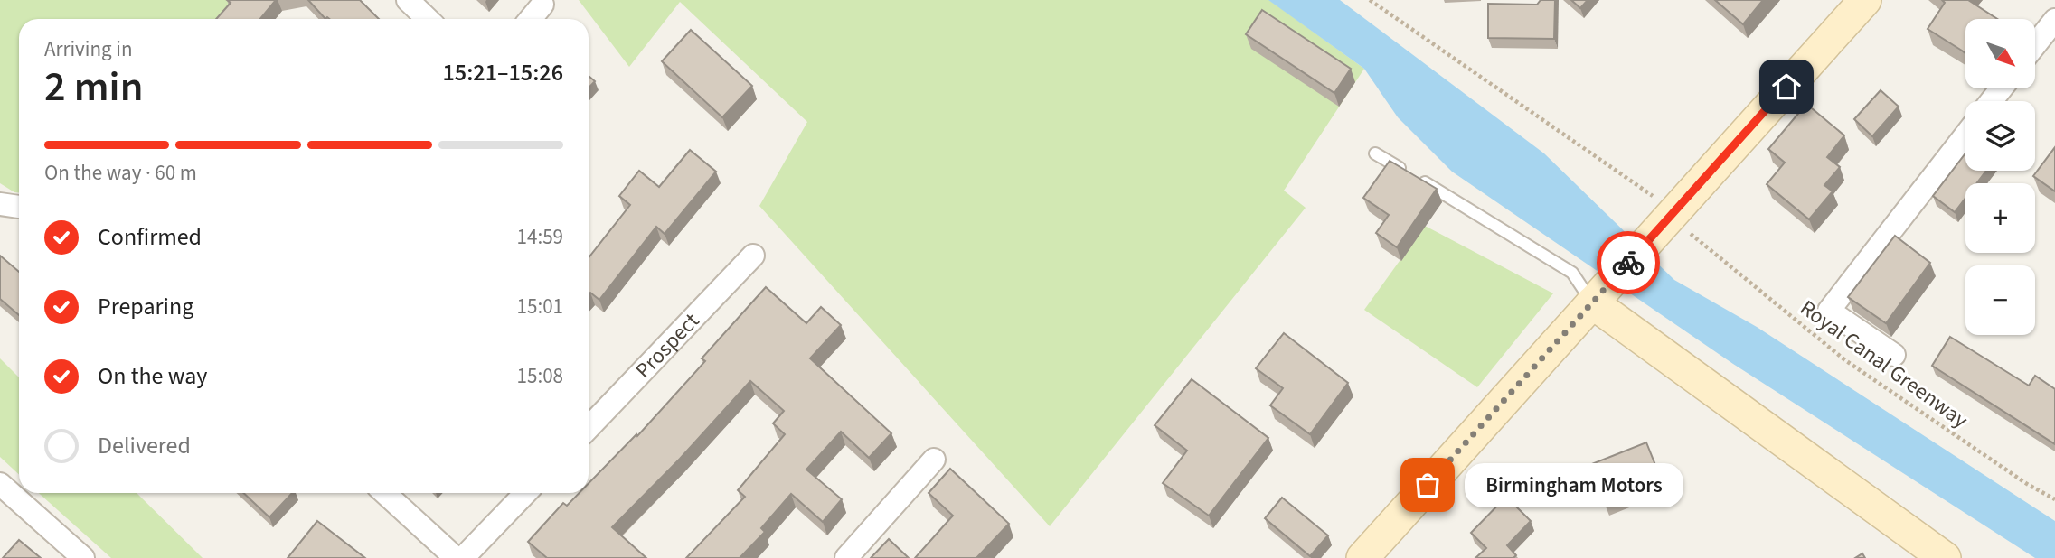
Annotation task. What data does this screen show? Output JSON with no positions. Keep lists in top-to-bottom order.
{
  "streets": {
    "street": ["Prospect"],
    "path": ["Royal Canal Greenway"]
  },
  "places": ["Birmingham Motors"],
  "north": "bottom right",
  "page": {
    "map_buttons": ["+", "−"],
    "heading": ["2 min", "Arriving in", "15:21–15:26"],
    "bar": "On the way · 60 m",
    "list": [
      ["Confirmed", "14:59"],
      ["Preparing", "15:01"],
      ["On the way", "15:08"],
      "Delivered"
    ],
    "bubble": "Birmingham Motors"
  }
}
